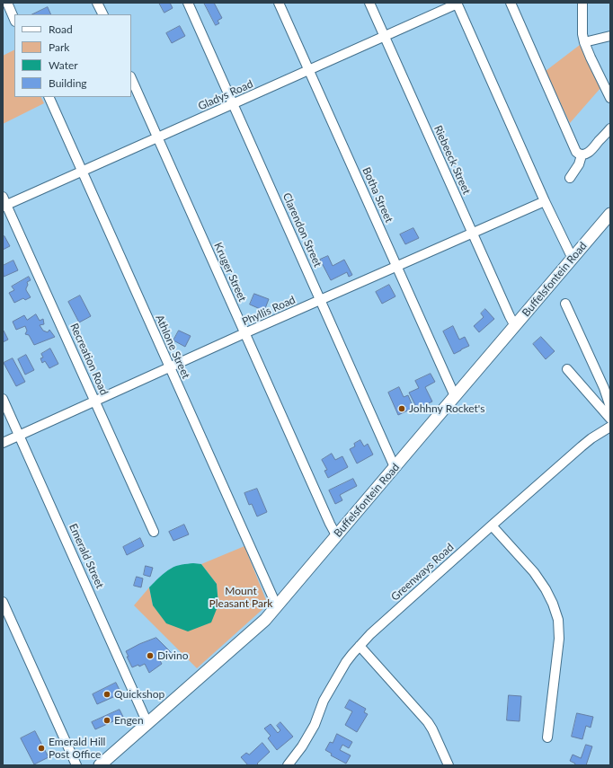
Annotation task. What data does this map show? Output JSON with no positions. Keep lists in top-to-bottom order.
{
  "streets": {
    "main road": ["Buffelsfontein Road"],
    "street": [
      "Gladys Road",
      "Riebeeck Street",
      "Botha Street",
      "Clarendon Street",
      "Kruger Street",
      "Phyllis Road",
      "Athlone Street",
      "Recreation Road",
      "Emerald Street",
      "Greenways Road"
    ]
  },
  "crossings": [
    ["Gladys Road", "Riebeeck Street"],
    ["Gladys Road", "Botha Street"],
    ["Gladys Road", "Clarendon Street"],
    ["Gladys Road", "Kruger Street"],
    ["Gladys Road", "Athlone Street"],
    ["Gladys Road", "Recreation Road"],
    ["Riebeeck Street", "Buffelsfontein Road"],
    ["Riebeeck Street", "Phyllis Road"],
    ["Botha Street", "Buffelsfontein Road"],
    ["Botha Street", "Phyllis Road"],
    ["Clarendon Street", "Buffelsfontein Road"],
    ["Clarendon Street", "Phyllis Road"],
    ["Kruger Street", "Buffelsfontein Road"],
    ["Kruger Street", "Phyllis Road"],
    ["Buffelsfontein Road", "Athlone Street"],
    ["Buffelsfontein Road", "Emerald Street"],
    ["Phyllis Road", "Athlone Street"],
    ["Phyllis Road", "Recreation Road"],
    ["Phyllis Road", "Emerald Street"]
  ],
  "parks": ["Mount Pleasant Park"],
  "places": [
    "Johhny Rocket's",
    "Divino",
    "Quickshop",
    "Engen",
    "Emerald Hill Post Office"
  ],
  "legend": [
    "Road",
    "Park",
    "Water",
    "Building"
  ]
}
